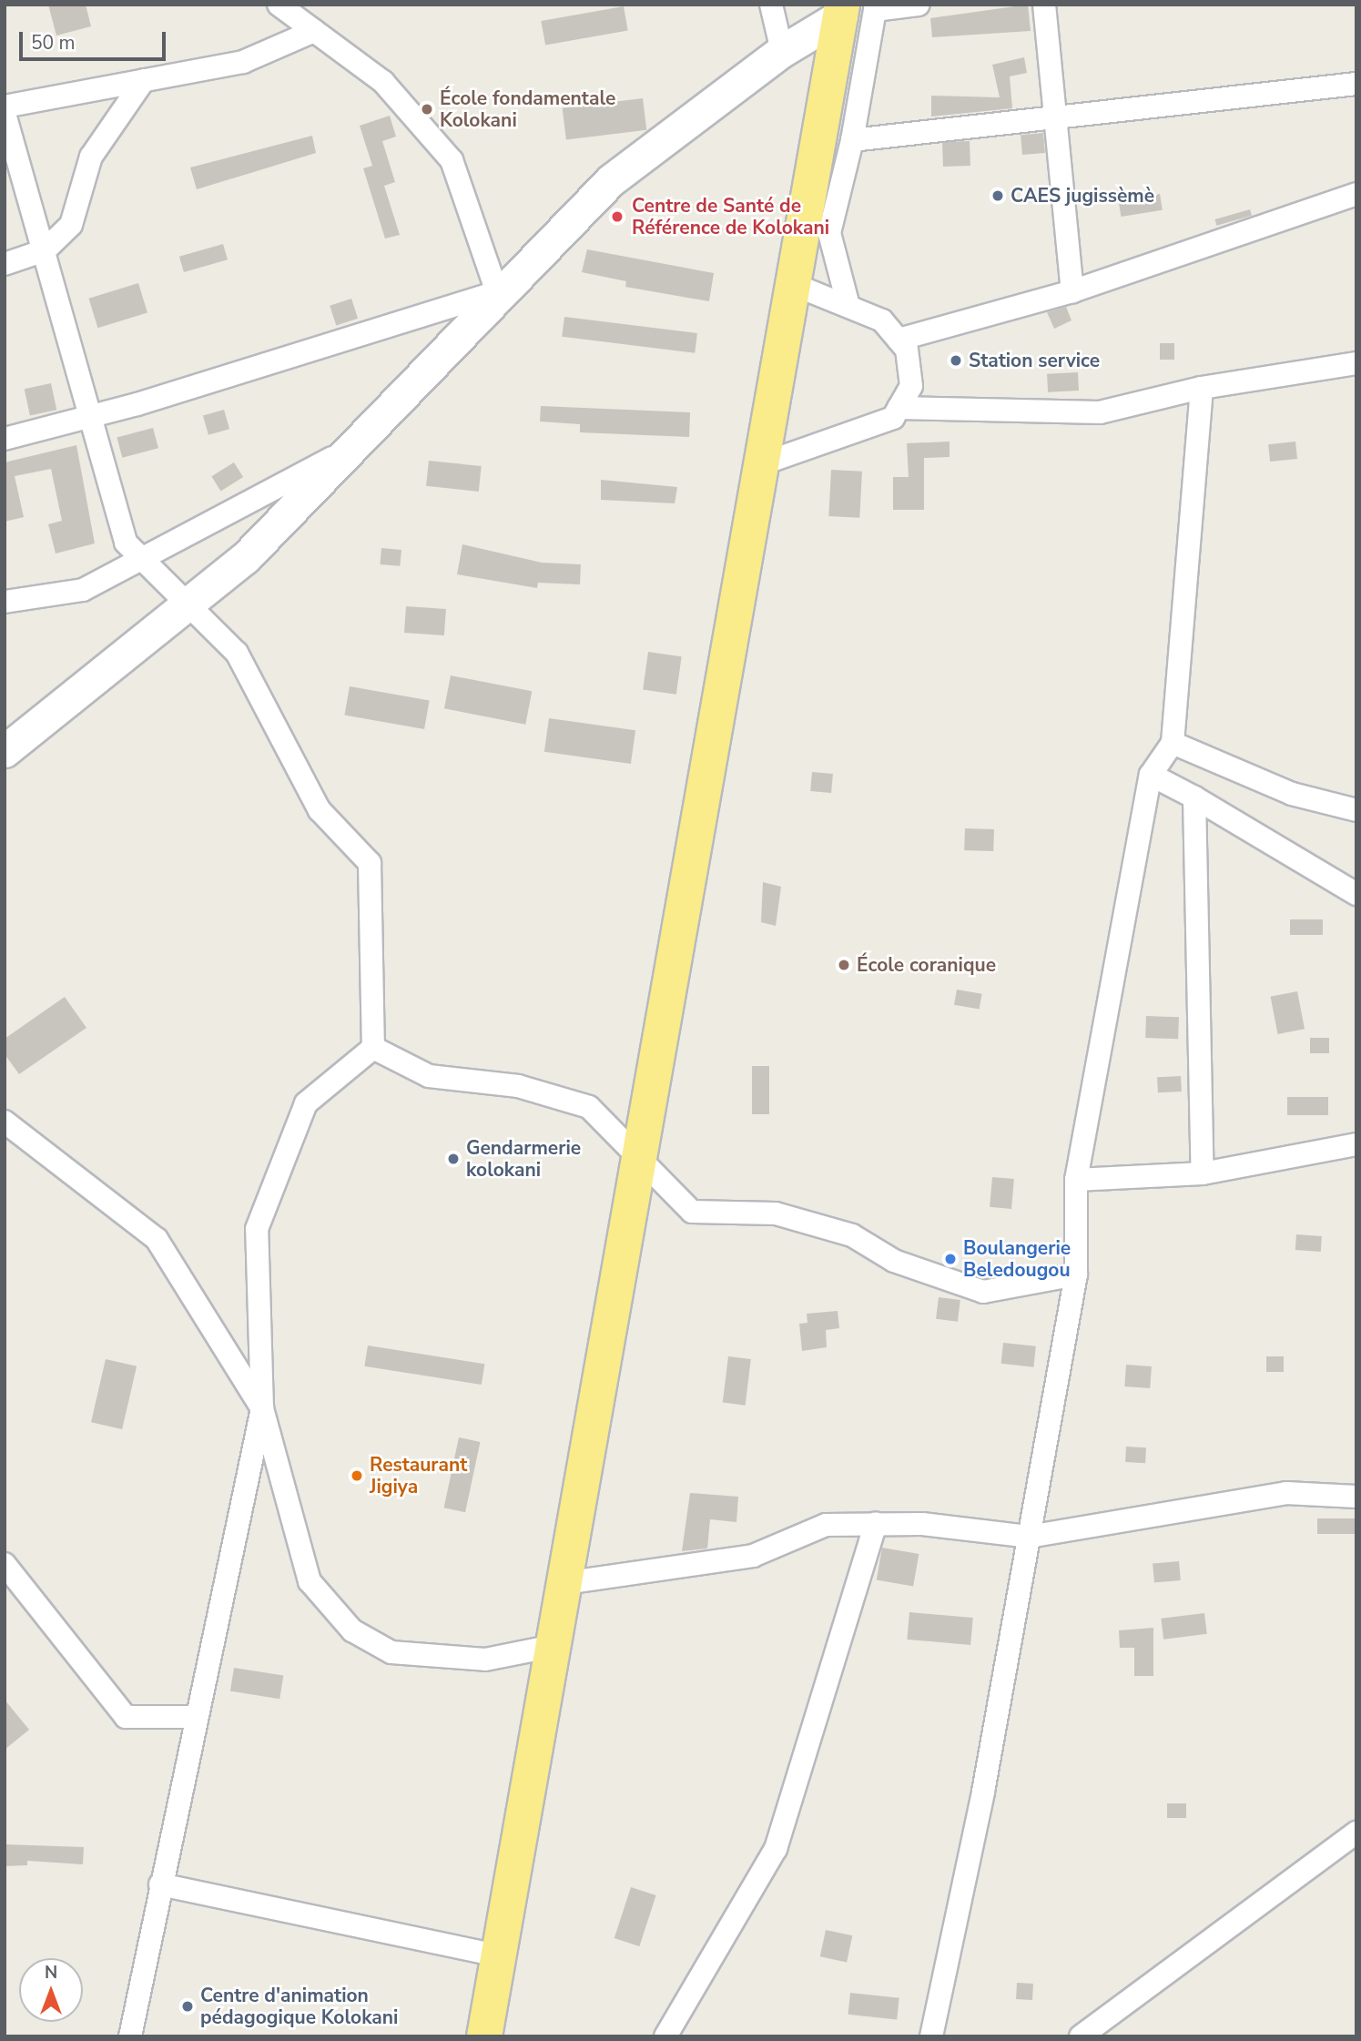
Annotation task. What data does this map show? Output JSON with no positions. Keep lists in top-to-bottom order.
{
  "places": [
    "École fondamentale Kolokani",
    "CAES jugissèmè",
    "Centre de Santé de Référence de Kolokani",
    "Station service",
    "École coranique",
    "Gendarmerie kolokani",
    "Boulangerie Beledougou",
    "Restaurant Jigiya",
    "Centre d'animation pédagogique Kolokani"
  ],
  "scale_bar": "50 m",
  "north": "top"
}
